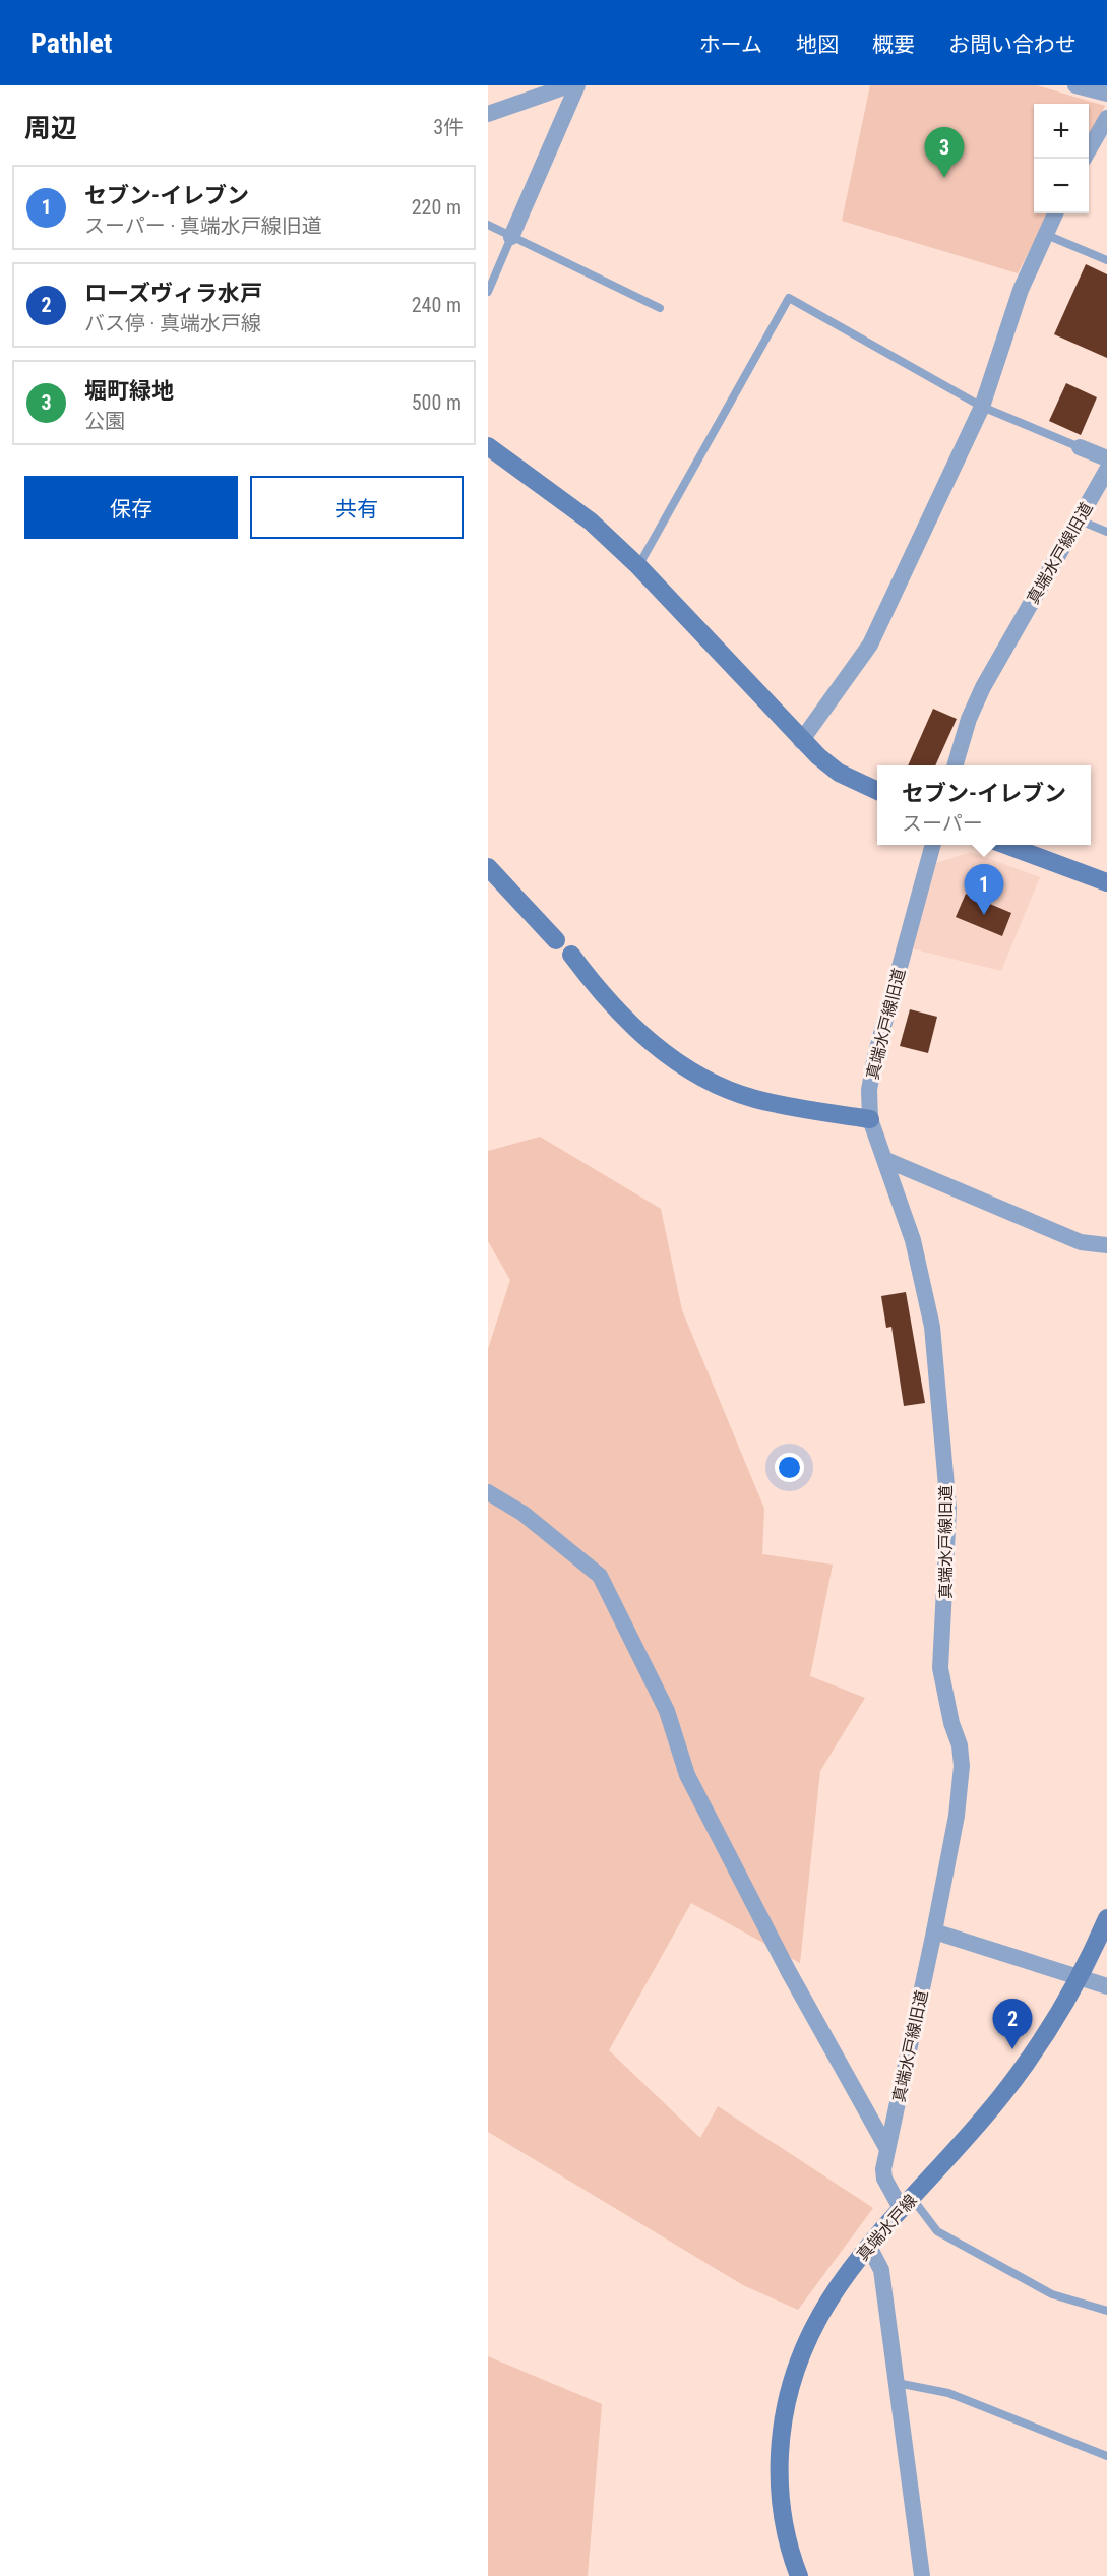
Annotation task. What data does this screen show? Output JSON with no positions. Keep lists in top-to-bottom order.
{
  "streets": {
    "street": ["真端水戸線旧道", "真端水戸線"]
  },
  "crossings": [
    ["真端水戸線旧道", "真端水戸線"]
  ],
  "page": {
    "header": "Pathlet",
    "nav": [
      "ホーム",
      "地図",
      "概要",
      "お問い合わせ"
    ],
    "heading": ["周辺", "3件"],
    "map_buttons": ["+", "−"],
    "pins": ["3", "1", "2"],
    "list": [
      {
        "mark": "1",
        "name": "セブン-イレブン",
        "note": "スーパー · 真端水戸線旧道",
        "value": "220 m"
      },
      {
        "mark": "2",
        "name": "ローズヴィラ水戸",
        "note": "バス停 · 真端水戸線",
        "value": "240 m"
      },
      {
        "mark": "3",
        "name": "堀町緑地",
        "note": "公園",
        "value": "500 m"
      }
    ],
    "buttons": ["保存", "共有"],
    "popup": ["セブン-イレブン", "スーパー"]
  }
}
